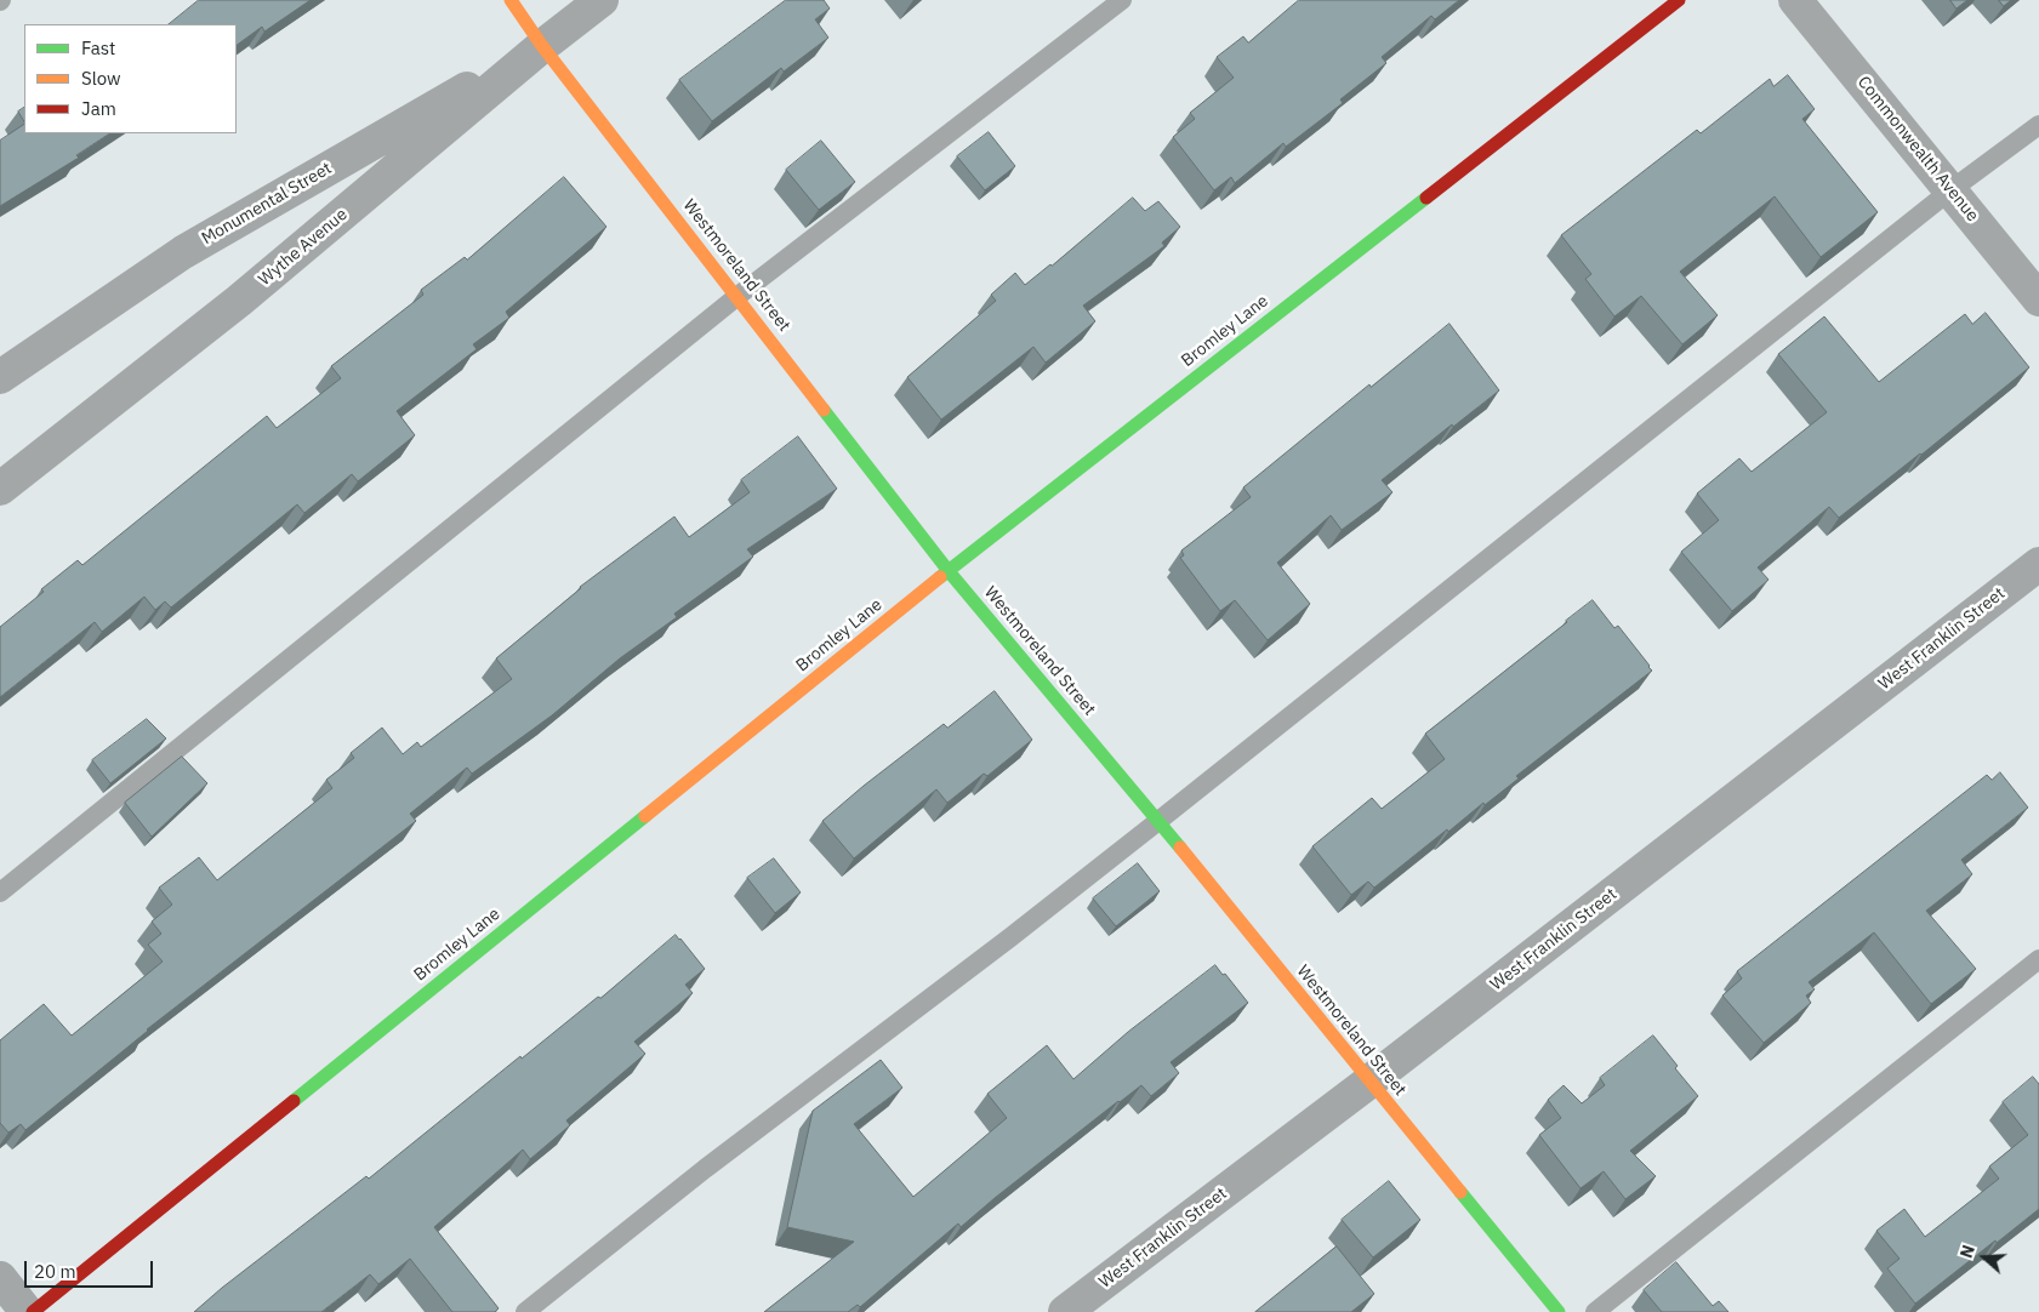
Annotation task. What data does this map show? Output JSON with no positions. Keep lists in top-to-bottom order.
{
  "streets": {
    "street": [
      "Commonwealth Avenue",
      "Monumental Street",
      "Wythe Avenue",
      "Westmoreland Street",
      "Bromley Lane",
      "West Franklin Street"
    ]
  },
  "crossings": [
    ["Monumental Street", "Wythe Avenue"],
    ["Monumental Street", "Westmoreland Street"],
    ["Wythe Avenue", "Westmoreland Street"],
    ["Westmoreland Street", "Bromley Lane"],
    ["Westmoreland Street", "West Franklin Street"]
  ],
  "legend": ["Fast", "Slow", "Jam"],
  "scale_bar": "20 m",
  "north": "left"
}
